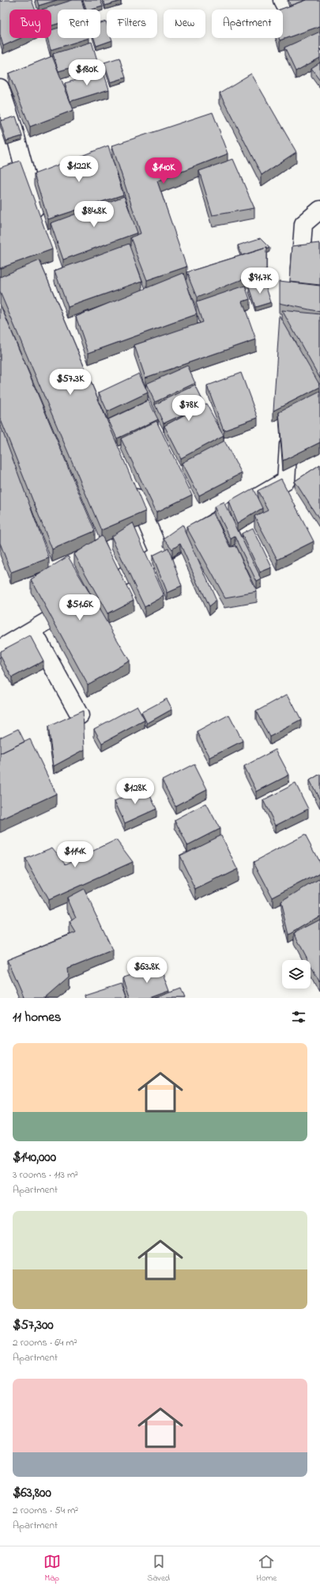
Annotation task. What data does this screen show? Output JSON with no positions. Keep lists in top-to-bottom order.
{
  "page": {
    "chip": [
      "Buy",
      "Rent",
      "Filters",
      "New",
      "Apartment"
    ],
    "price": [
      "$180K",
      "$122K",
      "$140K",
      "$84.8K",
      "$91.7K",
      "$57.3K",
      "$78K",
      "$51.6K",
      "$128K",
      "$114K",
      "$63.8K"
    ],
    "heading": "11 homes",
    "list": [
      {
        "name": "$140,000",
        "note": "3 rooms · 113 m² · Apartment"
      },
      {
        "name": "$57,300",
        "note": "2 rooms · 64 m² · Apartment"
      },
      {
        "name": "$63,800",
        "note": "2 rooms · 54 m² · Apartment"
      }
    ],
    "tabs": ["Map", "Saved", "Home"]
  }
}
